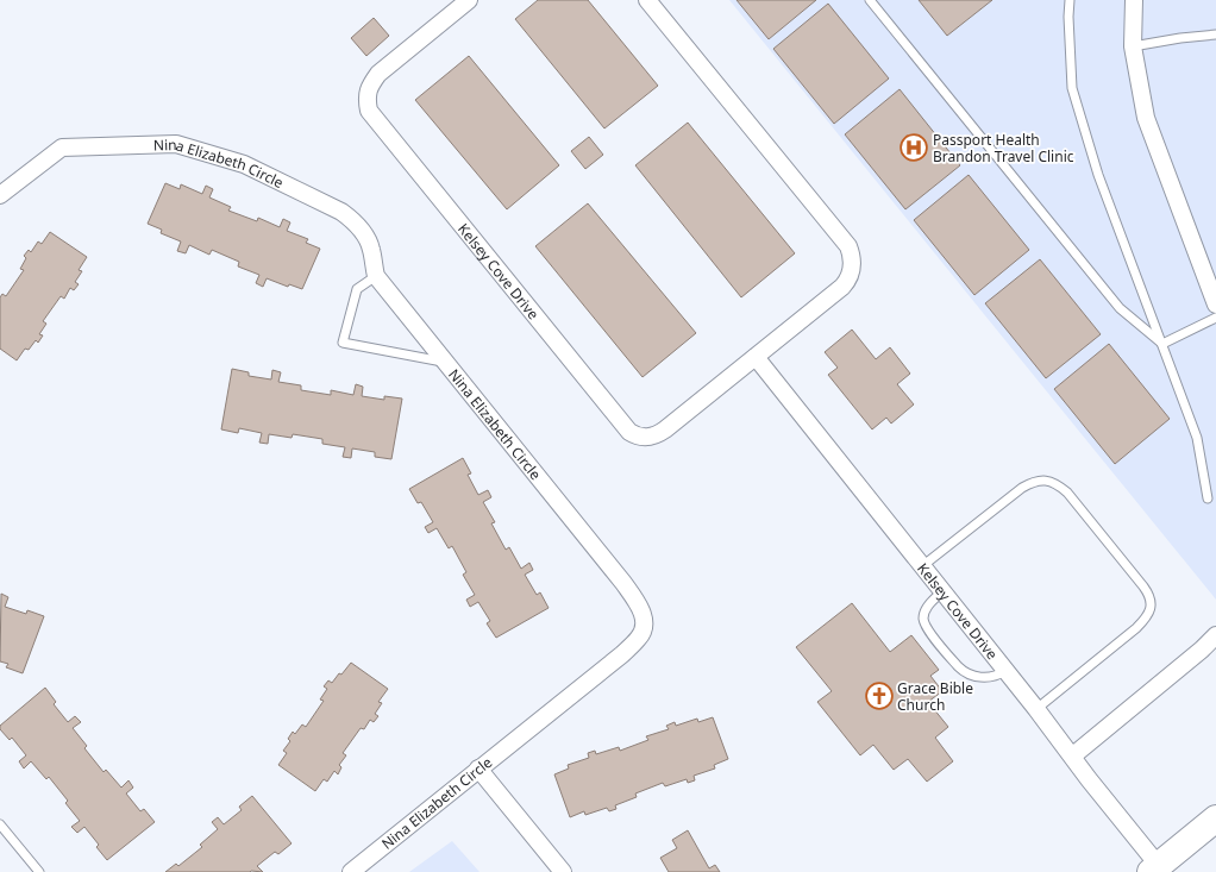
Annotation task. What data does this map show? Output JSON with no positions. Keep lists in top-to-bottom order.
{
  "streets": {
    "street": ["Nina Elizabeth Circle", "Kelsey Cove Drive"]
  },
  "places": {
    "hospital": ["Passport Health Brandon Travel Clinic"],
    "church": ["Grace Bible Church"]
  }
}
